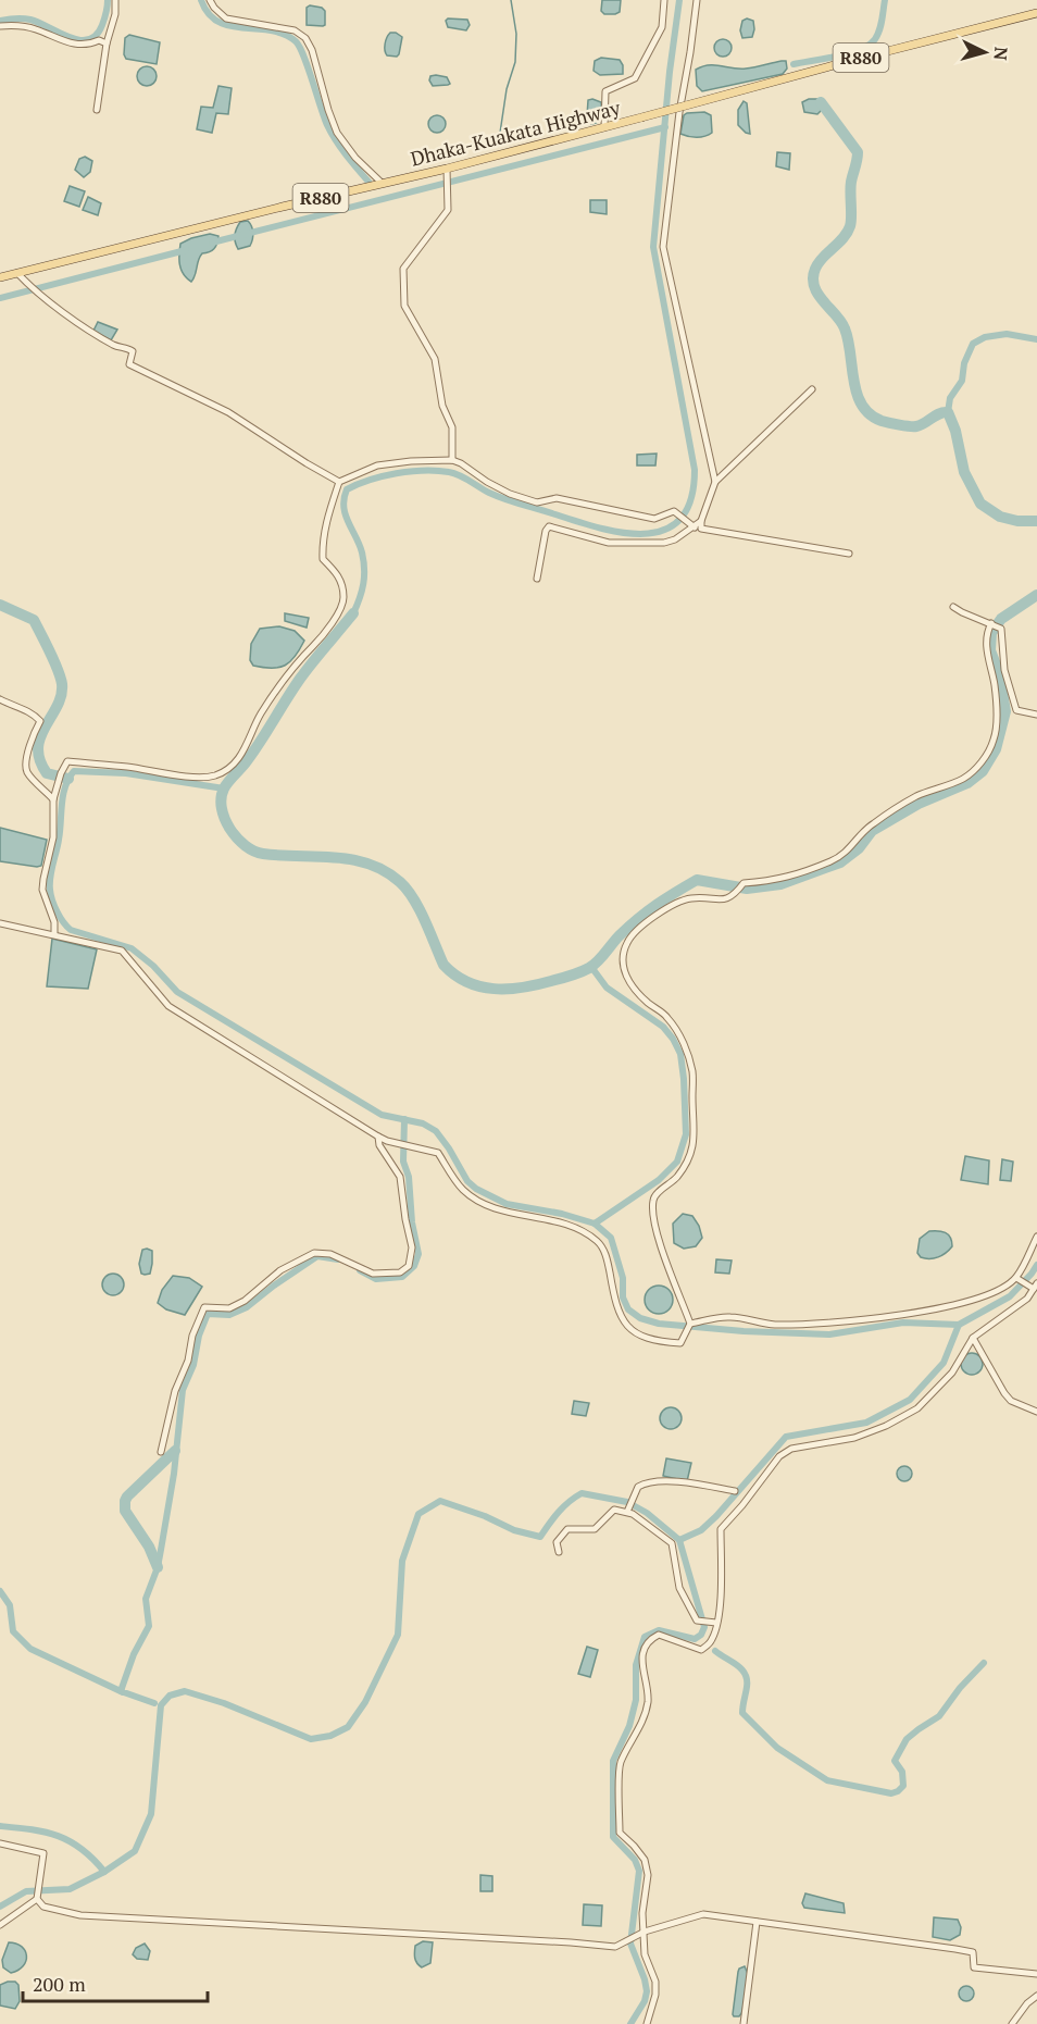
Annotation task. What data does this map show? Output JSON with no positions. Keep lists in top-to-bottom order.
{
  "streets": {
    "main road": ["R880", "Dhaka-Kuakata Highway"]
  },
  "scale_bar": "200 m",
  "north": "right"
}
